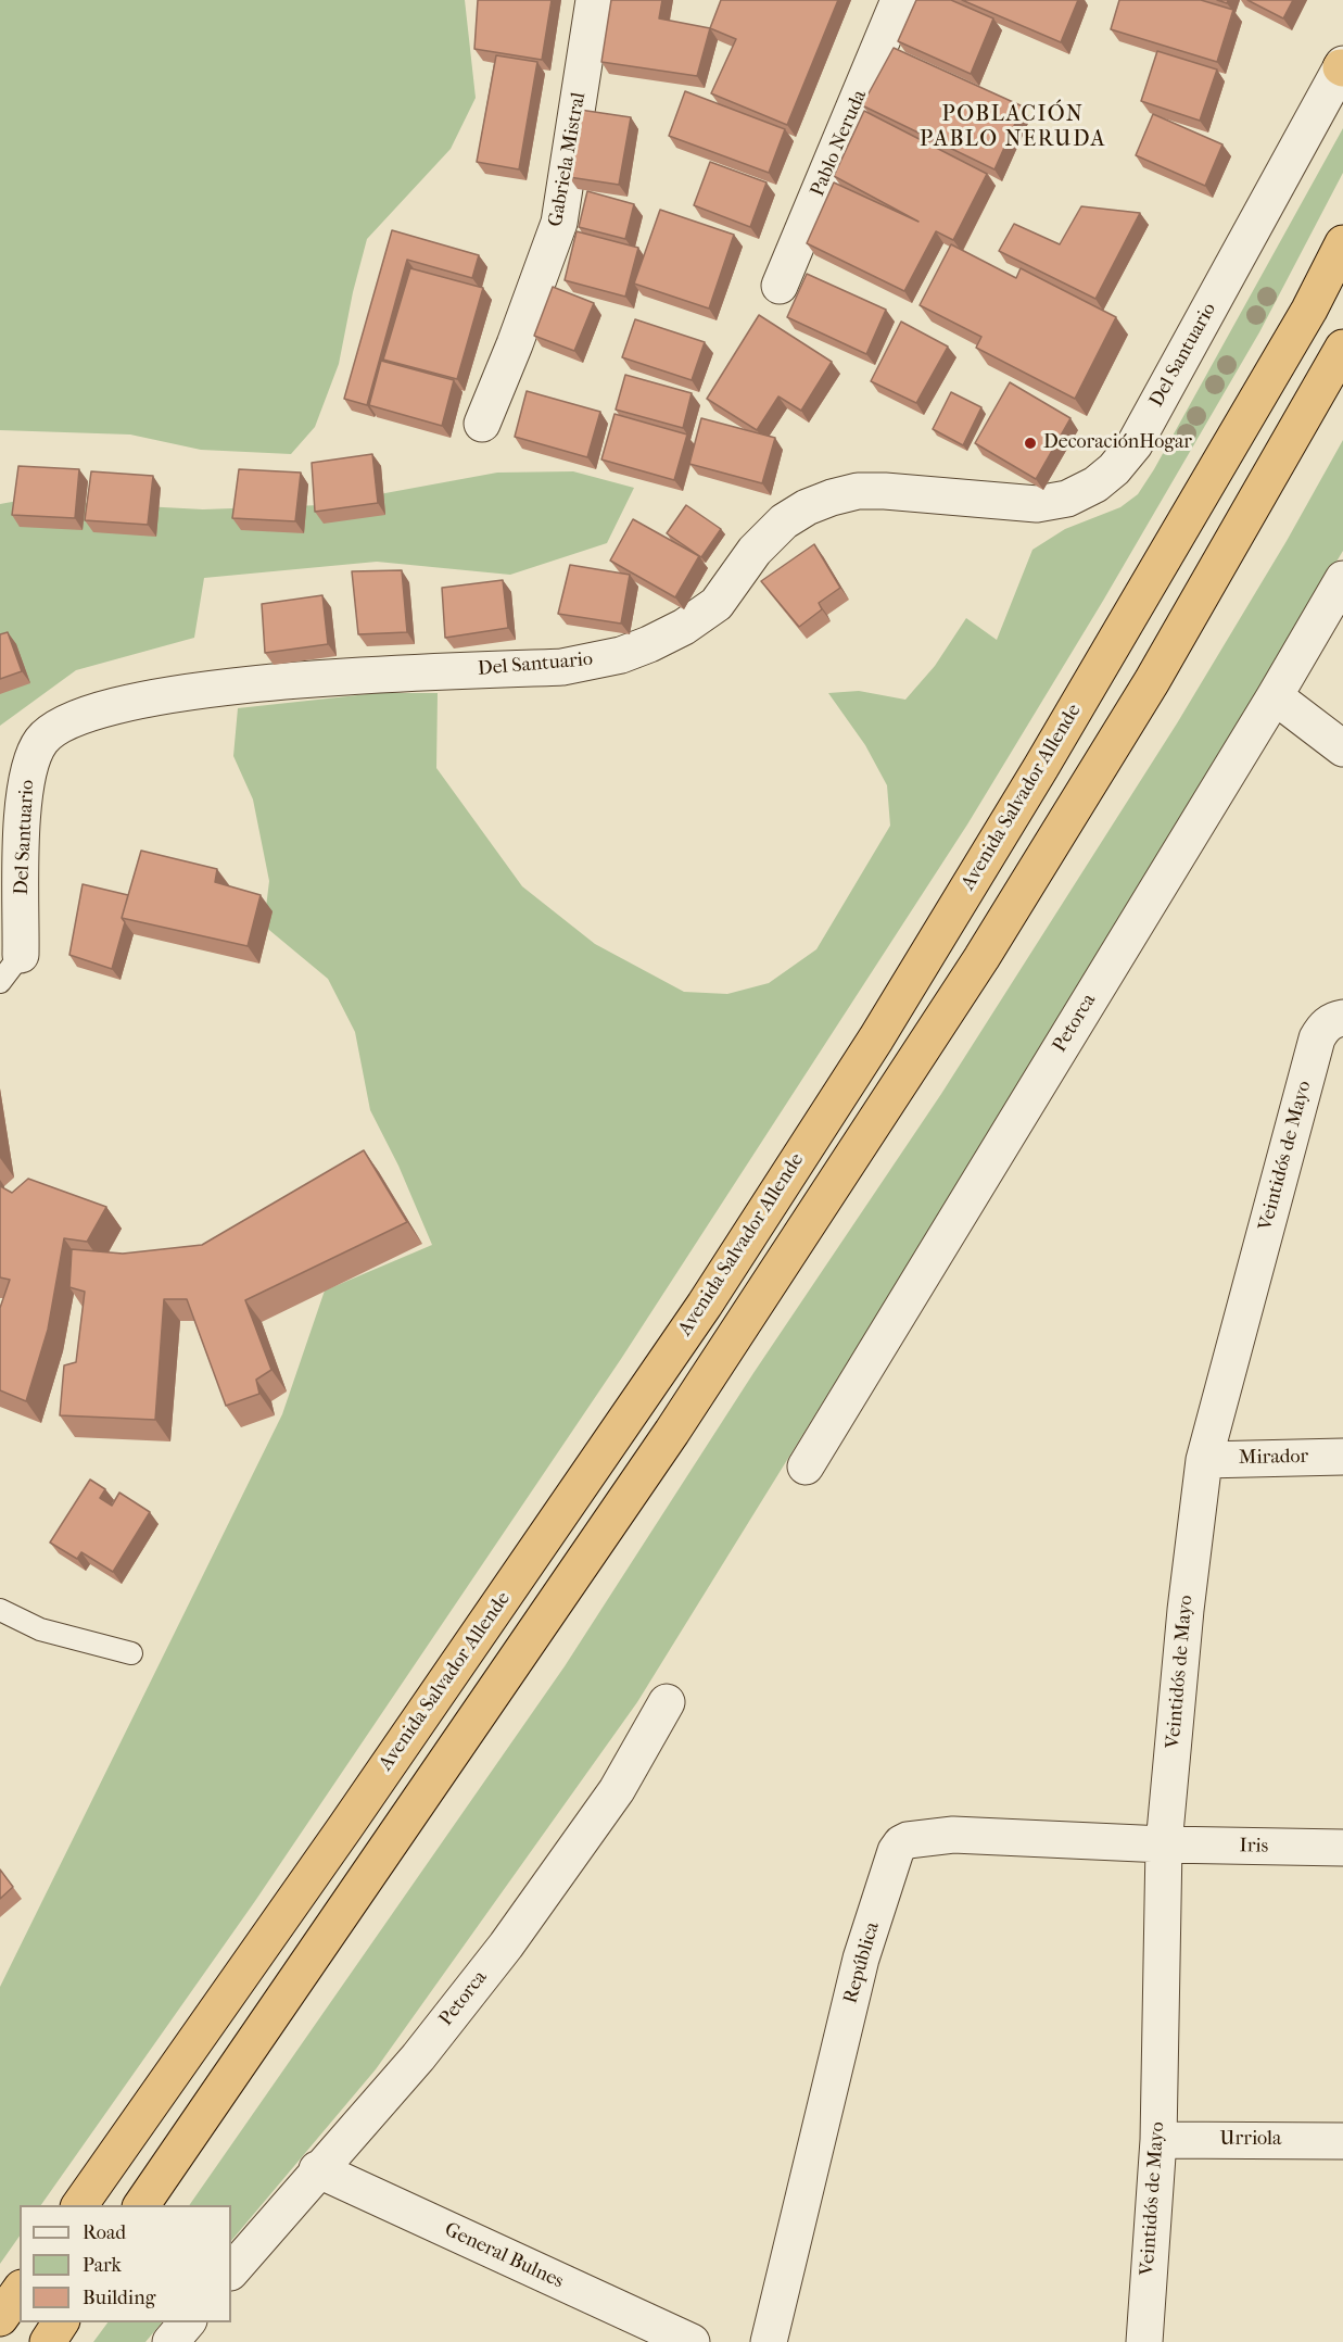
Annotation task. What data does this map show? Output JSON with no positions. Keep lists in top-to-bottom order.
{
  "streets": {
    "highway": ["Avenida Salvador Allende"],
    "street": [
      "Pablo Neruda",
      "Gabriela Mistral",
      "Del Santuario",
      "Petorca",
      "Veintidós de Mayo",
      "Mirador",
      "Iris",
      "República",
      "Urriola",
      "General Bulnes"
    ]
  },
  "crossings": [
    ["Petorca", "General Bulnes"],
    ["Veintidós de Mayo", "Mirador"],
    ["Veintidós de Mayo", "Iris"],
    ["Veintidós de Mayo", "República"],
    ["Veintidós de Mayo", "Urriola"],
    ["Iris", "República"]
  ],
  "districts": ["POBLACIÓN PABLO NERUDA"],
  "places": ["DecoraciónHogar"],
  "legend": ["Road", "Park", "Building"]
}
